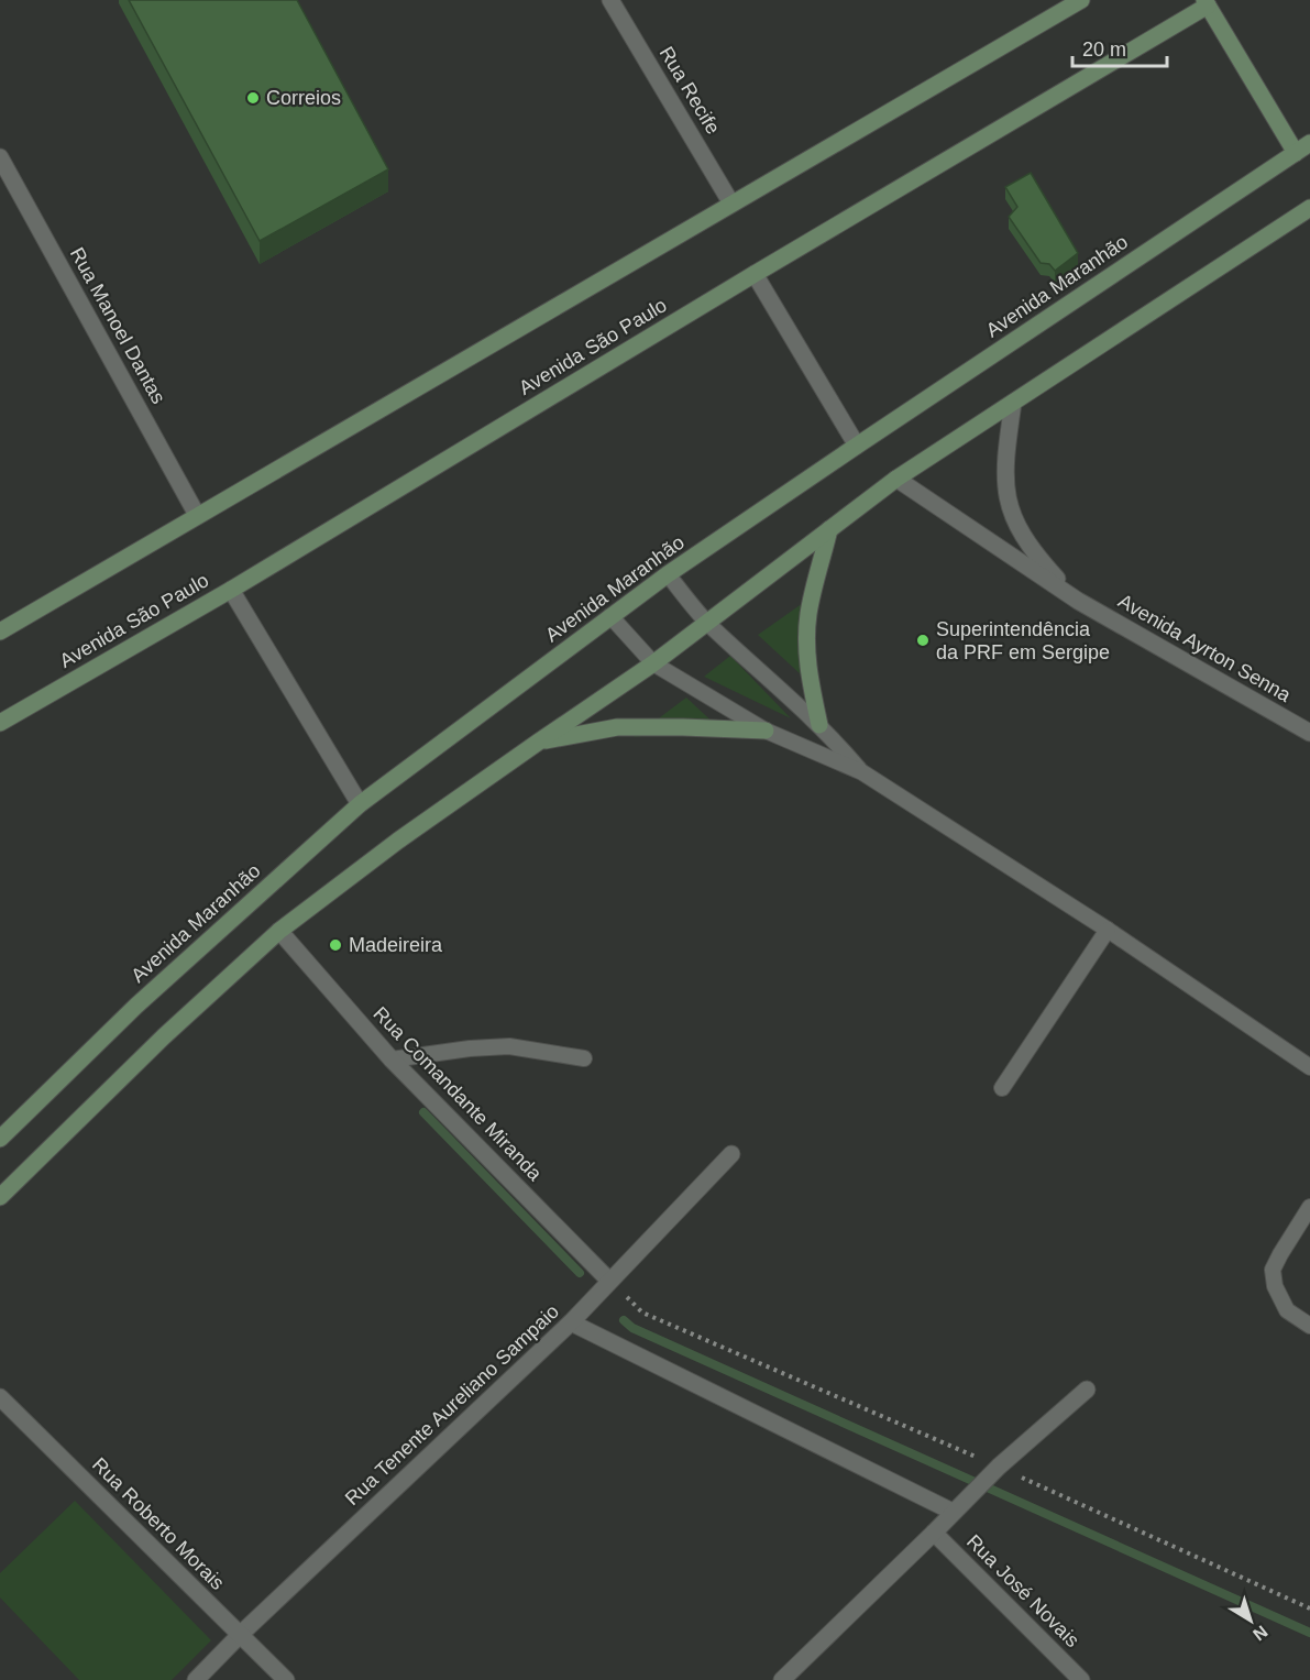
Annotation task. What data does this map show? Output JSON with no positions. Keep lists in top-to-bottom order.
{
  "streets": {
    "main road": ["Avenida Maranhão", "Avenida São Paulo"],
    "street": [
      "Rua Recife",
      "Rua Manoel Dantas",
      "Avenida Ayrton Senna",
      "Rua Comandante Miranda",
      "Rua Tenente Aureliano Sampaio",
      "Rua Roberto Morais",
      "Rua José Novais"
    ]
  },
  "crossings": [
    ["Rua Comandante Miranda", "Rua Tenente Aureliano Sampaio"],
    ["Rua Tenente Aureliano Sampaio", "Rua Roberto Morais"]
  ],
  "places": ["Correios", "Superintendência da PRF em Sergipe", "Madeireira"],
  "scale_bar": "20 m",
  "north": "bottom right"
}
